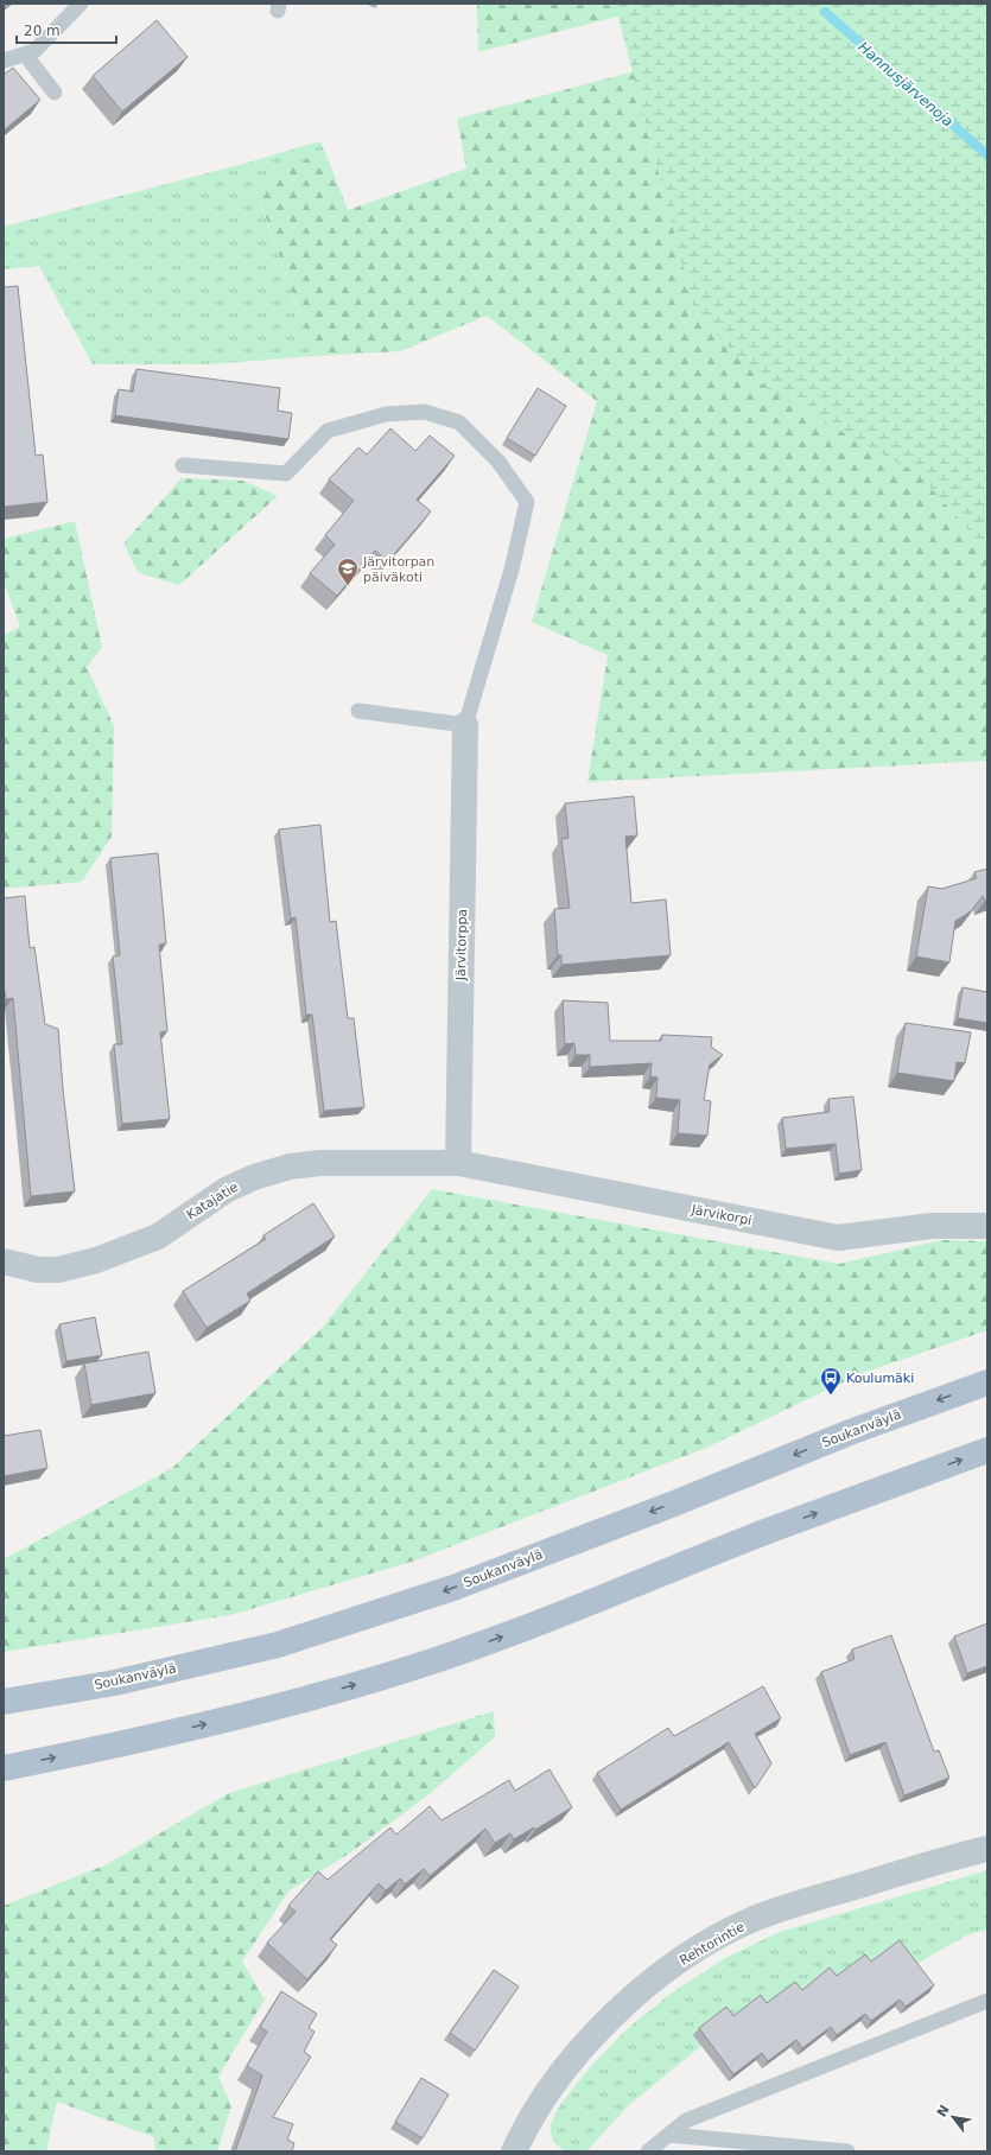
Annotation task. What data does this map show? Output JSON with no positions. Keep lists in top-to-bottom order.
{
  "streets": {
    "main road": ["Soukanväylä"],
    "street": [
      "Järvitorppa",
      "Katajatie",
      "Järvikorpi",
      "Rehtorintie"
    ]
  },
  "crossings": [
    ["Järvitorppa", "Katajatie"],
    ["Järvitorppa", "Järvikorpi"],
    ["Katajatie", "Järvikorpi"]
  ],
  "water": ["Hannusjärvenoja"],
  "places": {
    "school or university": ["Järvitorpan päiväkoti"],
    "bus stop": ["Koulumäki"]
  },
  "scale_bar": "20 m",
  "north": "top left"
}
